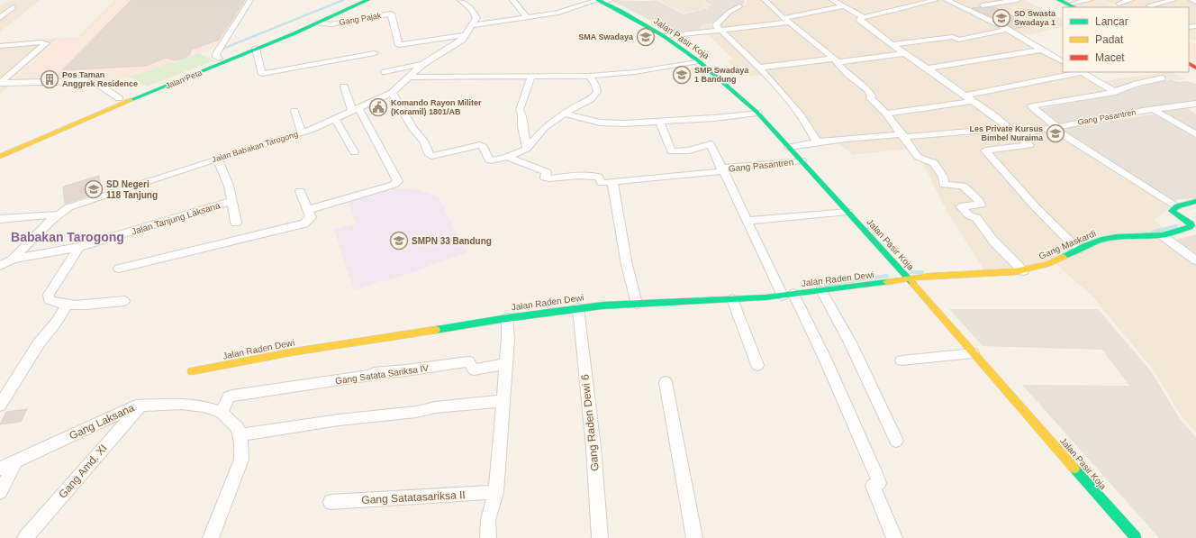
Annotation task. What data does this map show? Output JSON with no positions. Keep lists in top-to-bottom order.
{
  "streets": {
    "main road": [
      "Jalan Pasir Koja",
      "Jalan Peta",
      "Gang Maskardi",
      "Jalan Raden Dewi"
    ],
    "street": [
      "Gang Pajak",
      "Gang Pasantren",
      "Jalan Babakan Tarogong",
      "Jalan Tanjung Laksana",
      "Gang Satata Sariksa IV",
      "Gang Laksana",
      "Gang Raden Dewi 6",
      "Gang Amd. XI",
      "Gang Satatasariksa II"
    ]
  },
  "crossings": [
    ["Gang Pajak", "Jalan Peta"],
    ["Gang Pajak", "Jalan Babakan Tarogong"],
    ["Jalan Pasir Koja", "Gang Pasantren"],
    ["Jalan Pasir Koja", "Gang Maskardi"],
    ["Jalan Pasir Koja", "Jalan Raden Dewi"],
    ["Jalan Babakan Tarogong", "Jalan Tanjung Laksana"],
    ["Gang Maskardi", "Jalan Raden Dewi"],
    ["Jalan Raden Dewi", "Gang Raden Dewi 6"],
    ["Gang Satata Sariksa IV", "Gang Laksana"],
    ["Gang Laksana", "Gang Amd. XI"]
  ],
  "districts": ["Babakan Tarogong"],
  "places": {
    "school or university": [
      "SD Swasta Swadaya 1",
      "SMA Swadaya",
      "SMP Swadaya 1 Bandung",
      "Les Private Kursus Bimbel Nuraima",
      "SD Negeri 118 Tanjung",
      "SMPN 33 Bandung"
    ],
    "building": ["Pos Taman Anggrek Residence"],
    "public building": ["Komando Rayon Militer (Koramil) 1801/AB"]
  },
  "legend": ["Lancar", "Padat", "Macet"]
}
